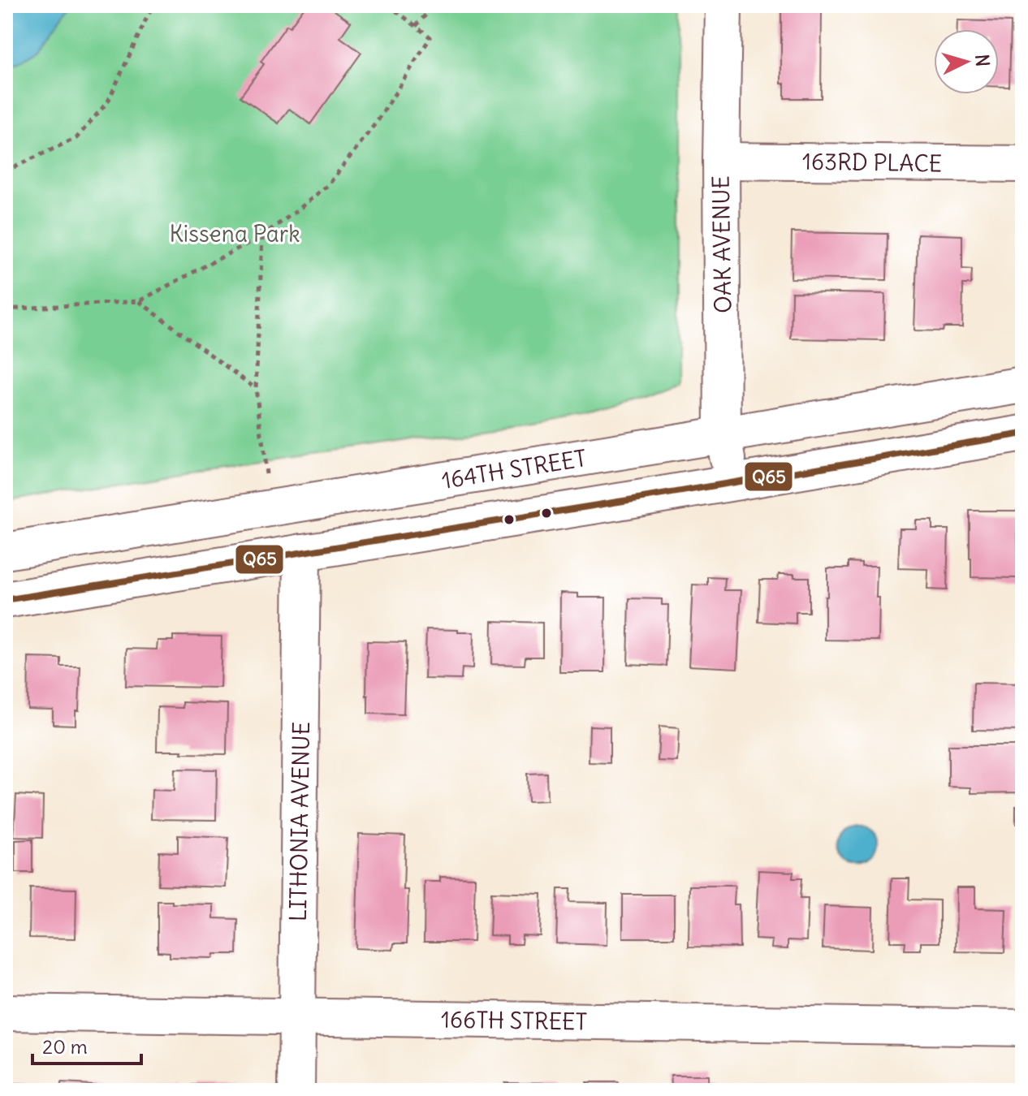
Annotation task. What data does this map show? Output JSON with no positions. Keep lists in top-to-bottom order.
{
  "streets": {
    "street": [
      "163RD PLACE",
      "OAK AVENUE",
      "164TH STREET",
      "LITHONIA AVENUE",
      "166TH STREET"
    ]
  },
  "crossings": [
    ["163RD PLACE", "OAK AVENUE"],
    ["OAK AVENUE", "164TH STREET"],
    ["LITHONIA AVENUE", "166TH STREET"]
  ],
  "parks": ["Kissena Park"],
  "lines": ["transit line Q65"],
  "scale_bar": "20 m",
  "north": "right"
}
